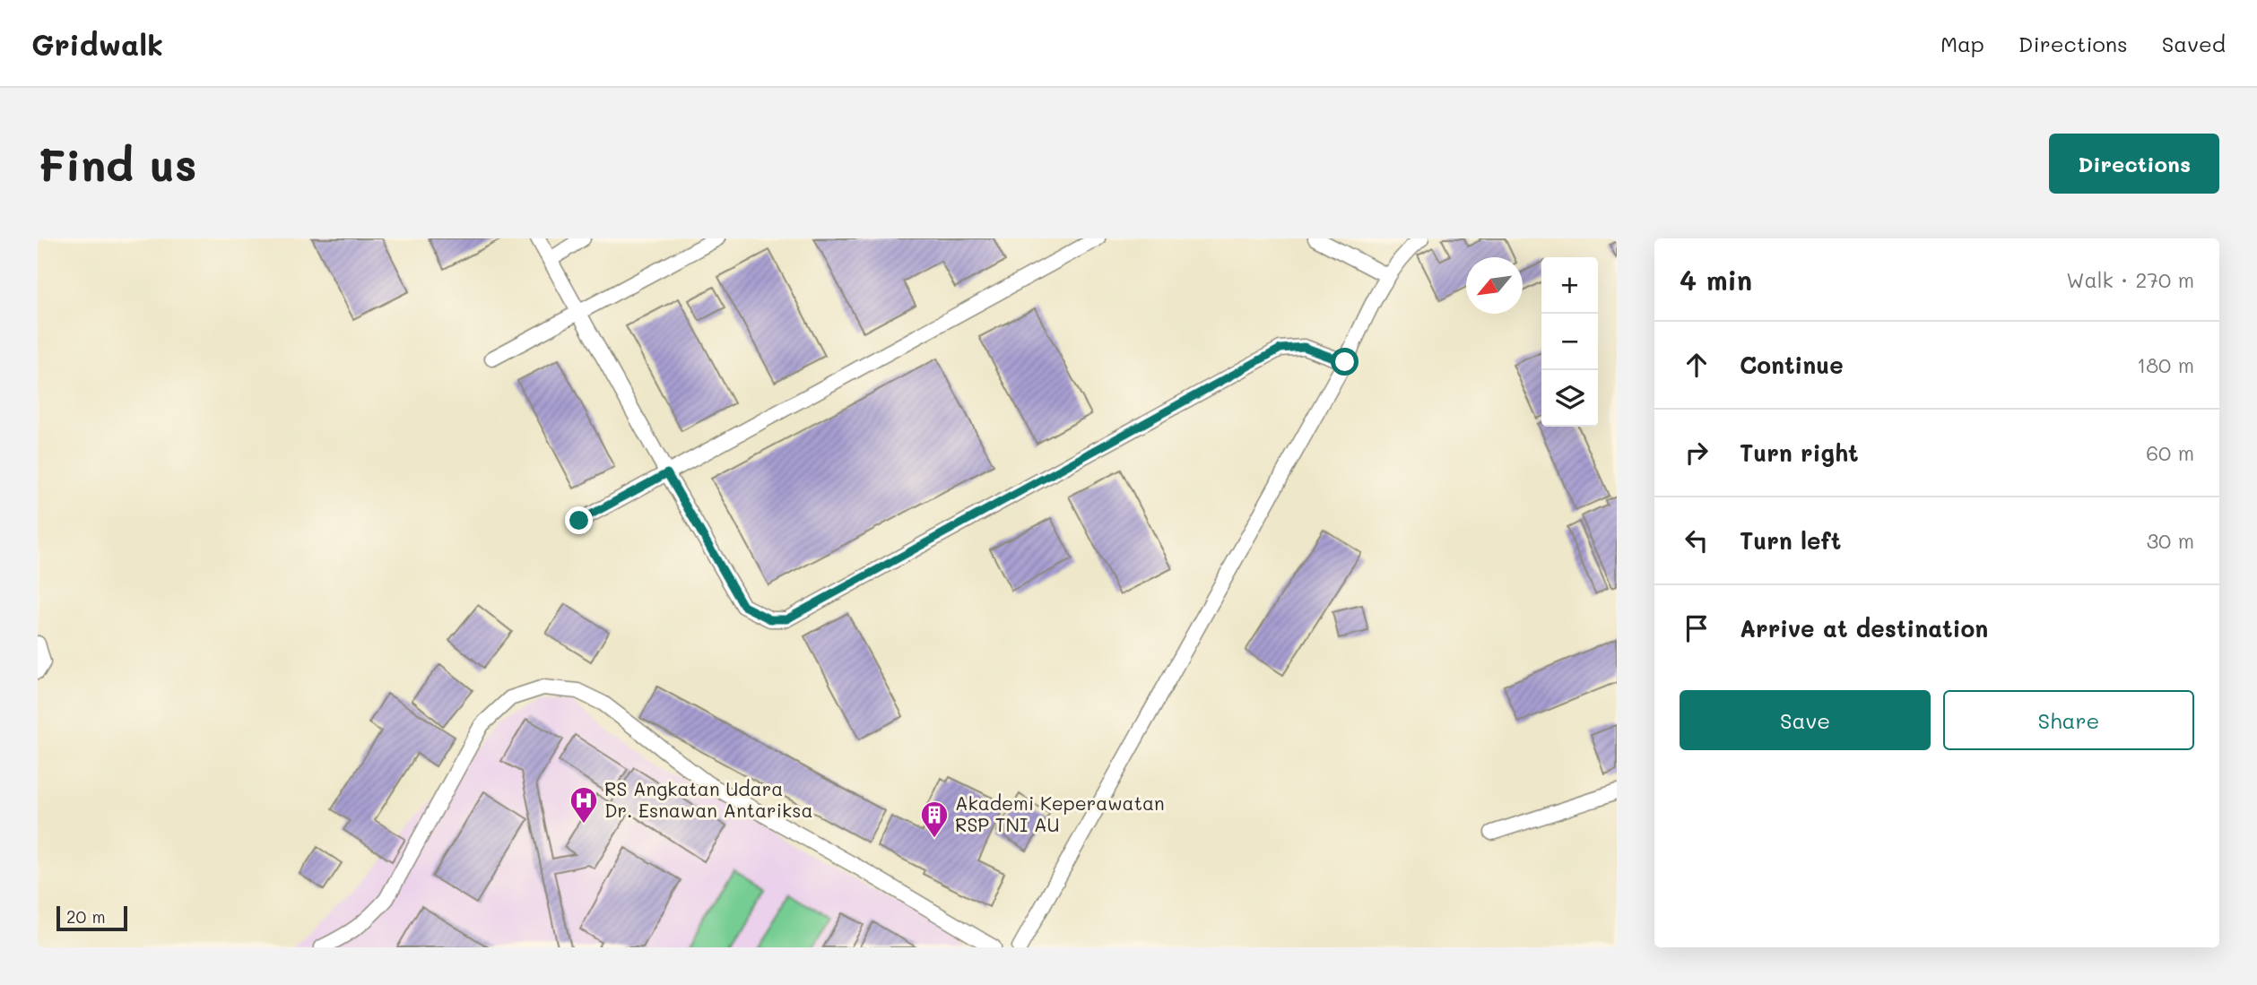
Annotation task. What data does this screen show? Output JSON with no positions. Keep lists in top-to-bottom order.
{
  "places": {
    "hospital": ["RS Angkatan Udara Dr. Esnawan Antariksa"],
    "building": ["Akademi Keperawatan RSP TNI AU"]
  },
  "scale_bar": "20 m",
  "north": "bottom left",
  "page": {
    "header": "Gridwalk",
    "nav": ["Map", "Directions", "Saved"],
    "buttons": [
      "Directions",
      ["Save", "Share"]
    ],
    "title": "Find us",
    "heading": ["4 min", "Walk · 270 m"],
    "map_buttons": ["+", "−"],
    "list": [
      ["Continue", "180 m"],
      ["Turn right", "60 m"],
      ["Turn left", "30 m"],
      "Arrive at destination"
    ],
    "scale": "20 m"
  }
}
